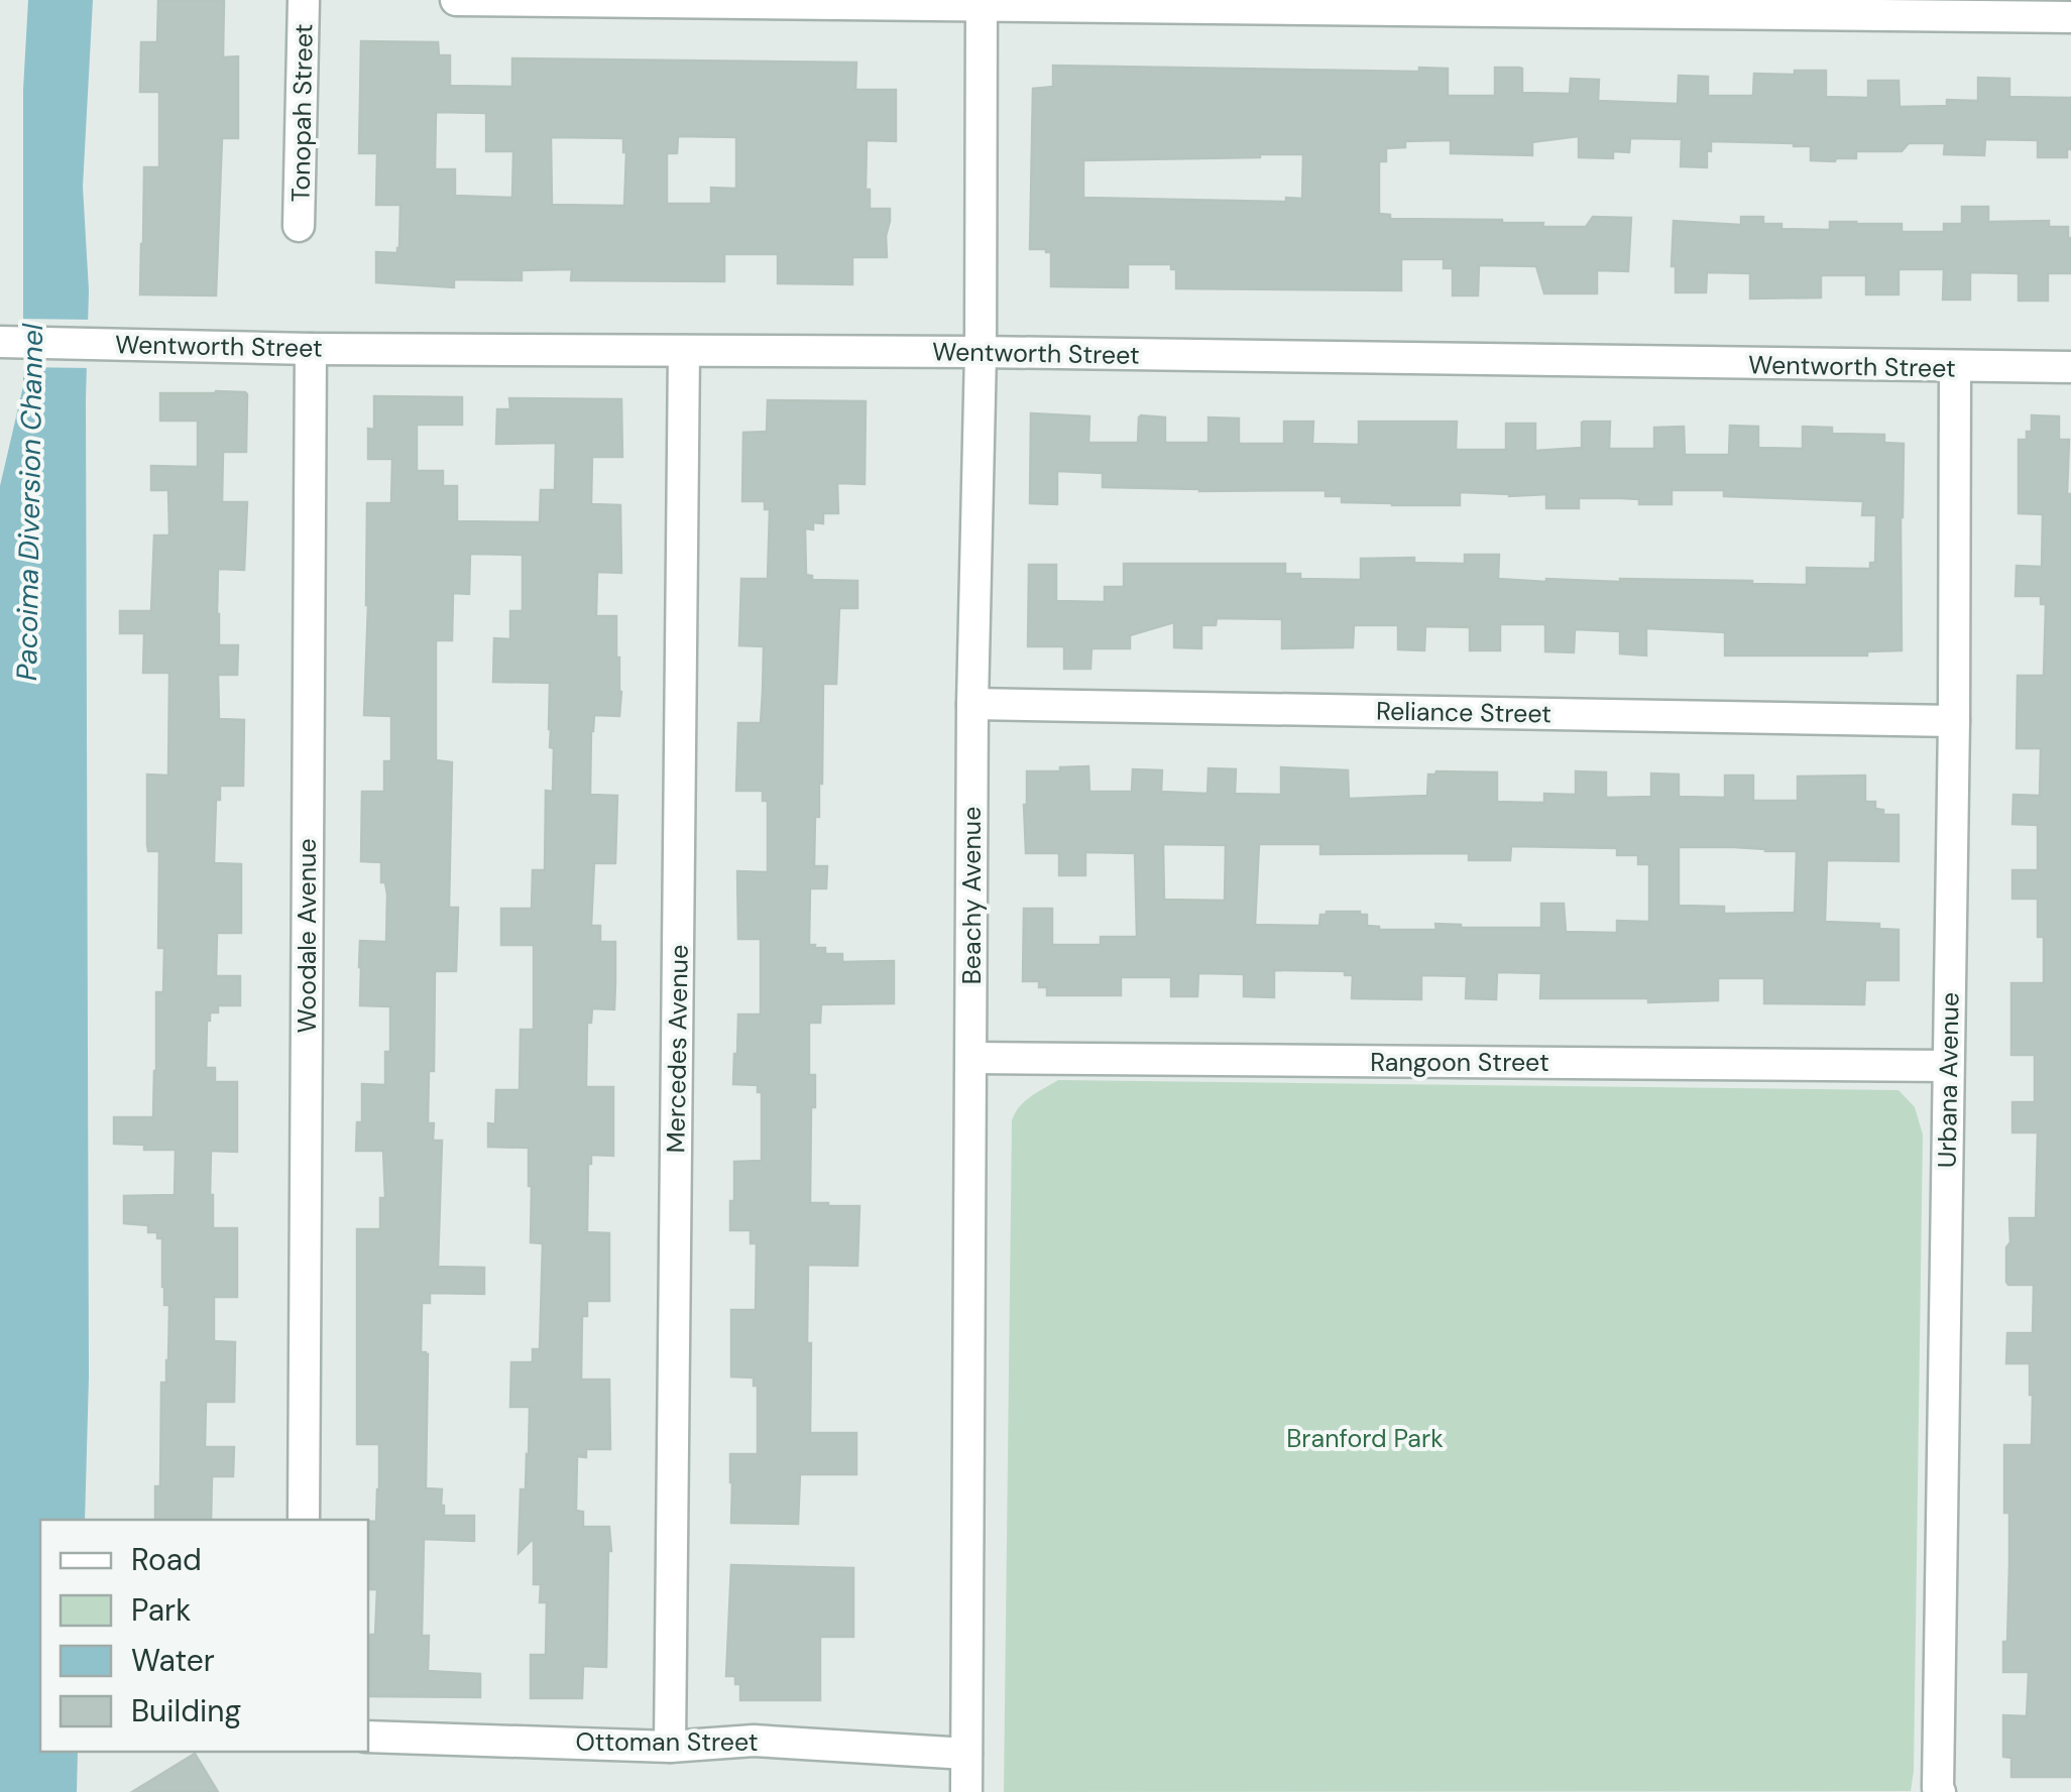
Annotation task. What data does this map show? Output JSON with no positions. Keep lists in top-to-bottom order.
{
  "streets": {
    "street": [
      "Tonopah Street",
      "Wentworth Street",
      "Reliance Street",
      "Beachy Avenue",
      "Woodale Avenue",
      "Mercedes Avenue",
      "Rangoon Street",
      "Urbana Avenue",
      "Ottoman Street"
    ]
  },
  "crossings": [
    ["Wentworth Street", "Beachy Avenue"],
    ["Wentworth Street", "Woodale Avenue"],
    ["Wentworth Street", "Mercedes Avenue"],
    ["Wentworth Street", "Urbana Avenue"],
    ["Reliance Street", "Beachy Avenue"],
    ["Reliance Street", "Urbana Avenue"],
    ["Beachy Avenue", "Rangoon Street"],
    ["Beachy Avenue", "Ottoman Street"],
    ["Mercedes Avenue", "Ottoman Street"],
    ["Rangoon Street", "Urbana Avenue"]
  ],
  "water": ["Pacoima Diversion Channel"],
  "parks": ["Branford Park"],
  "legend": [
    "Road",
    "Park",
    "Water",
    "Building"
  ]
}
